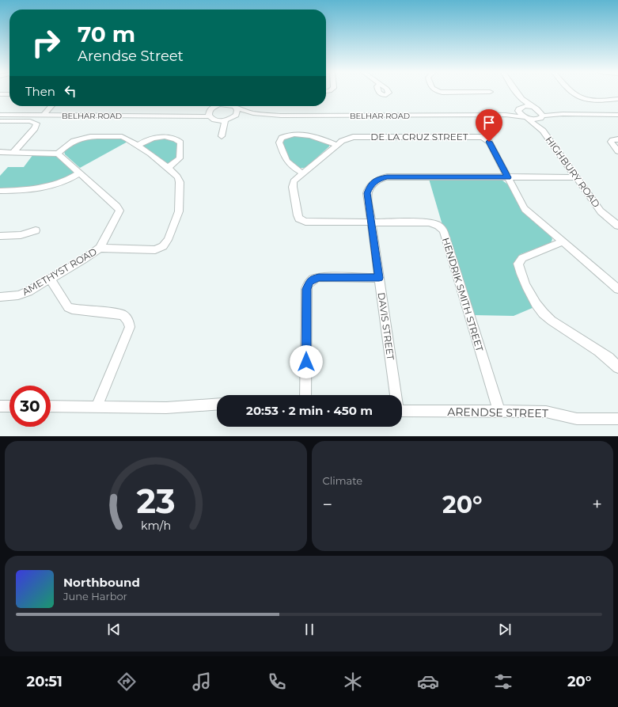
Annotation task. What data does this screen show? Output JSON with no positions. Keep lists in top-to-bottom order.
{
  "streets": {
    "street": [
      "BELHAR ROAD",
      "DE LA CRUZ STREET",
      "HIGHBURY ROAD",
      "AMETHYST ROAD",
      "HENDRIK SMITH STREET",
      "DAVIS STREET",
      "ARENDSE STREET"
    ]
  },
  "crossings": [
    ["BELHAR ROAD", "HIGHBURY ROAD"],
    ["DE LA CRUZ STREET", "HENDRIK SMITH STREET"],
    ["DE LA CRUZ STREET", "DAVIS STREET"],
    ["HIGHBURY ROAD", "DAVIS STREET"],
    ["HENDRIK SMITH STREET", "DAVIS STREET"],
    ["HENDRIK SMITH STREET", "ARENDSE STREET"]
  ],
  "page": {
    "turn": ["70 m", "Arendse Street"],
    "then": "Then",
    "limit": "30",
    "trip": "20:53 · 2 min · 450 m",
    "tile": "Climate",
    "heat": ["−", "20°", "+"],
    "song": ["Northbound", "June Harbor"],
    "tabs": ["20:51", "20°"],
    "gauge": ["23", "km/h"]
  }
}
